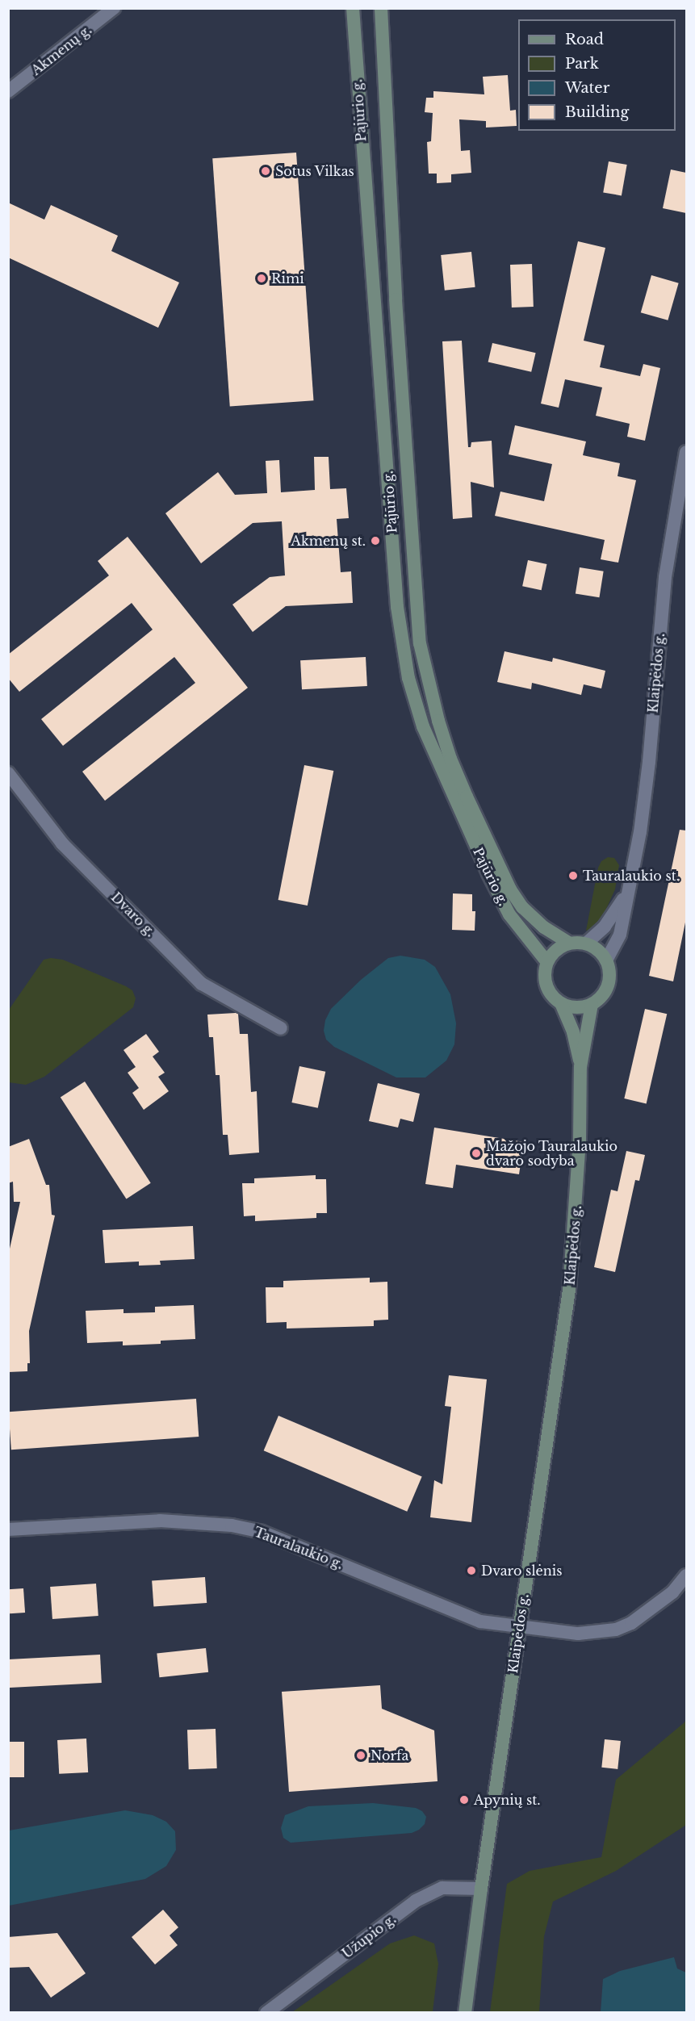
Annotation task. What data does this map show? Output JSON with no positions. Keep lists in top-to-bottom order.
{
  "streets": {
    "main road": ["Pajūrio g.", "Klaipėdos g."],
    "street": [
      "Akmenų g.",
      "Dvaro g.",
      "Tauralaukio g.",
      "Užupio g."
    ]
  },
  "crossings": [
    ["Pajūrio g.", "Klaipėdos g."],
    ["Klaipėdos g.", "Tauralaukio g."],
    ["Klaipėdos g.", "Užupio g."]
  ],
  "places": [
    "Sotus Vilkas",
    "Rimi",
    "Akmenų st.",
    "Tauralaukio st.",
    "Mažojo Tauralaukio dvaro sodyba",
    "Dvaro slėnis",
    "Norfa",
    "Apynių st."
  ],
  "legend": [
    "Road",
    "Park",
    "Water",
    "Building"
  ]
}
